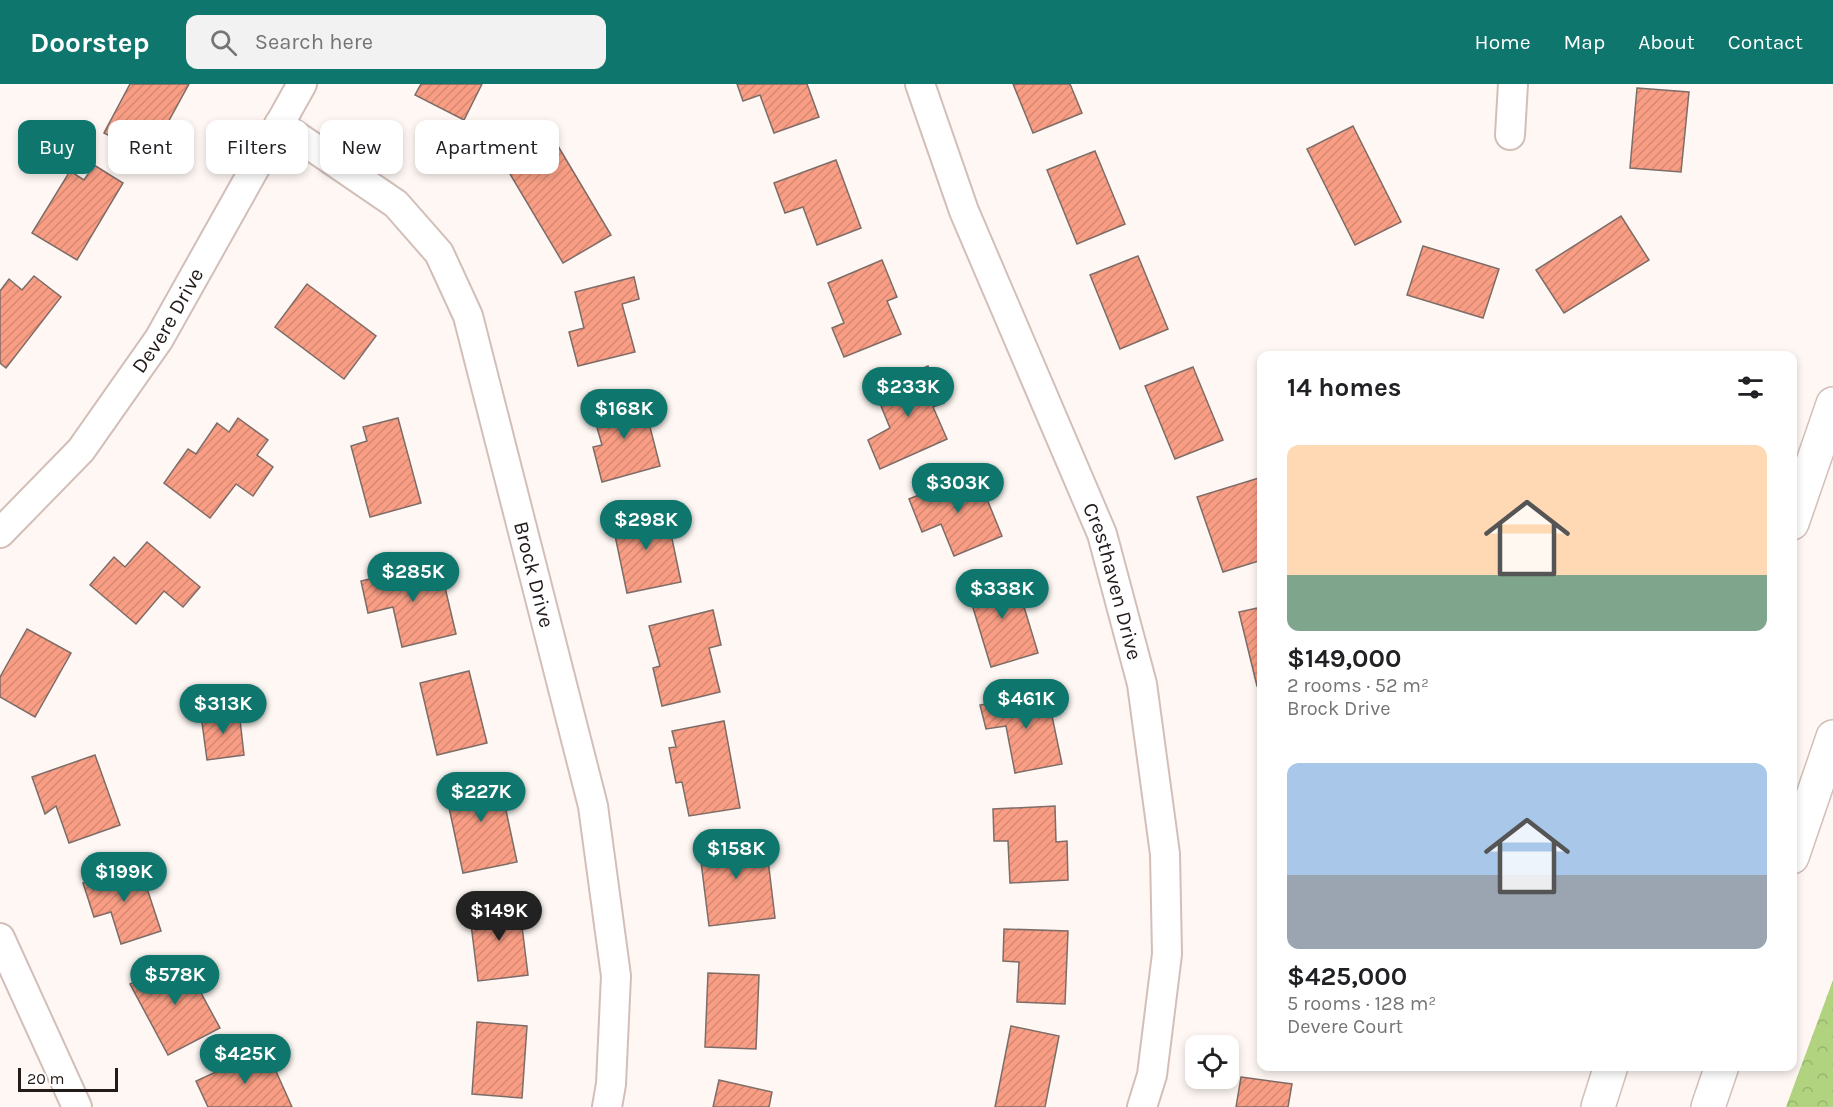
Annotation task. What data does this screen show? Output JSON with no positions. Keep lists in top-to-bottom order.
{
  "streets": {
    "street": ["Devere Drive", "Brock Drive", "Cresthaven Drive"]
  },
  "scale_bar": "20 m",
  "page": {
    "header": "Doorstep",
    "search": "Search here",
    "nav": [
      "Home",
      "Map",
      "About",
      "Contact"
    ],
    "chip": [
      "Buy",
      "Rent",
      "Filters",
      "New",
      "Apartment"
    ],
    "heading": "14 homes",
    "price": [
      "$233K",
      "$168K",
      "$303K",
      "$298K",
      "$285K",
      "$338K",
      "$461K",
      "$313K",
      "$227K",
      "$158K",
      "$199K",
      "$149K",
      "$578K",
      "$425K"
    ],
    "list": [
      {
        "name": "$149,000",
        "note": "2 rooms · 52 m² · Brock Drive"
      },
      {
        "name": "$425,000",
        "note": "5 rooms · 128 m² · Devere Court"
      }
    ],
    "scale": "20 m"
  }
}
